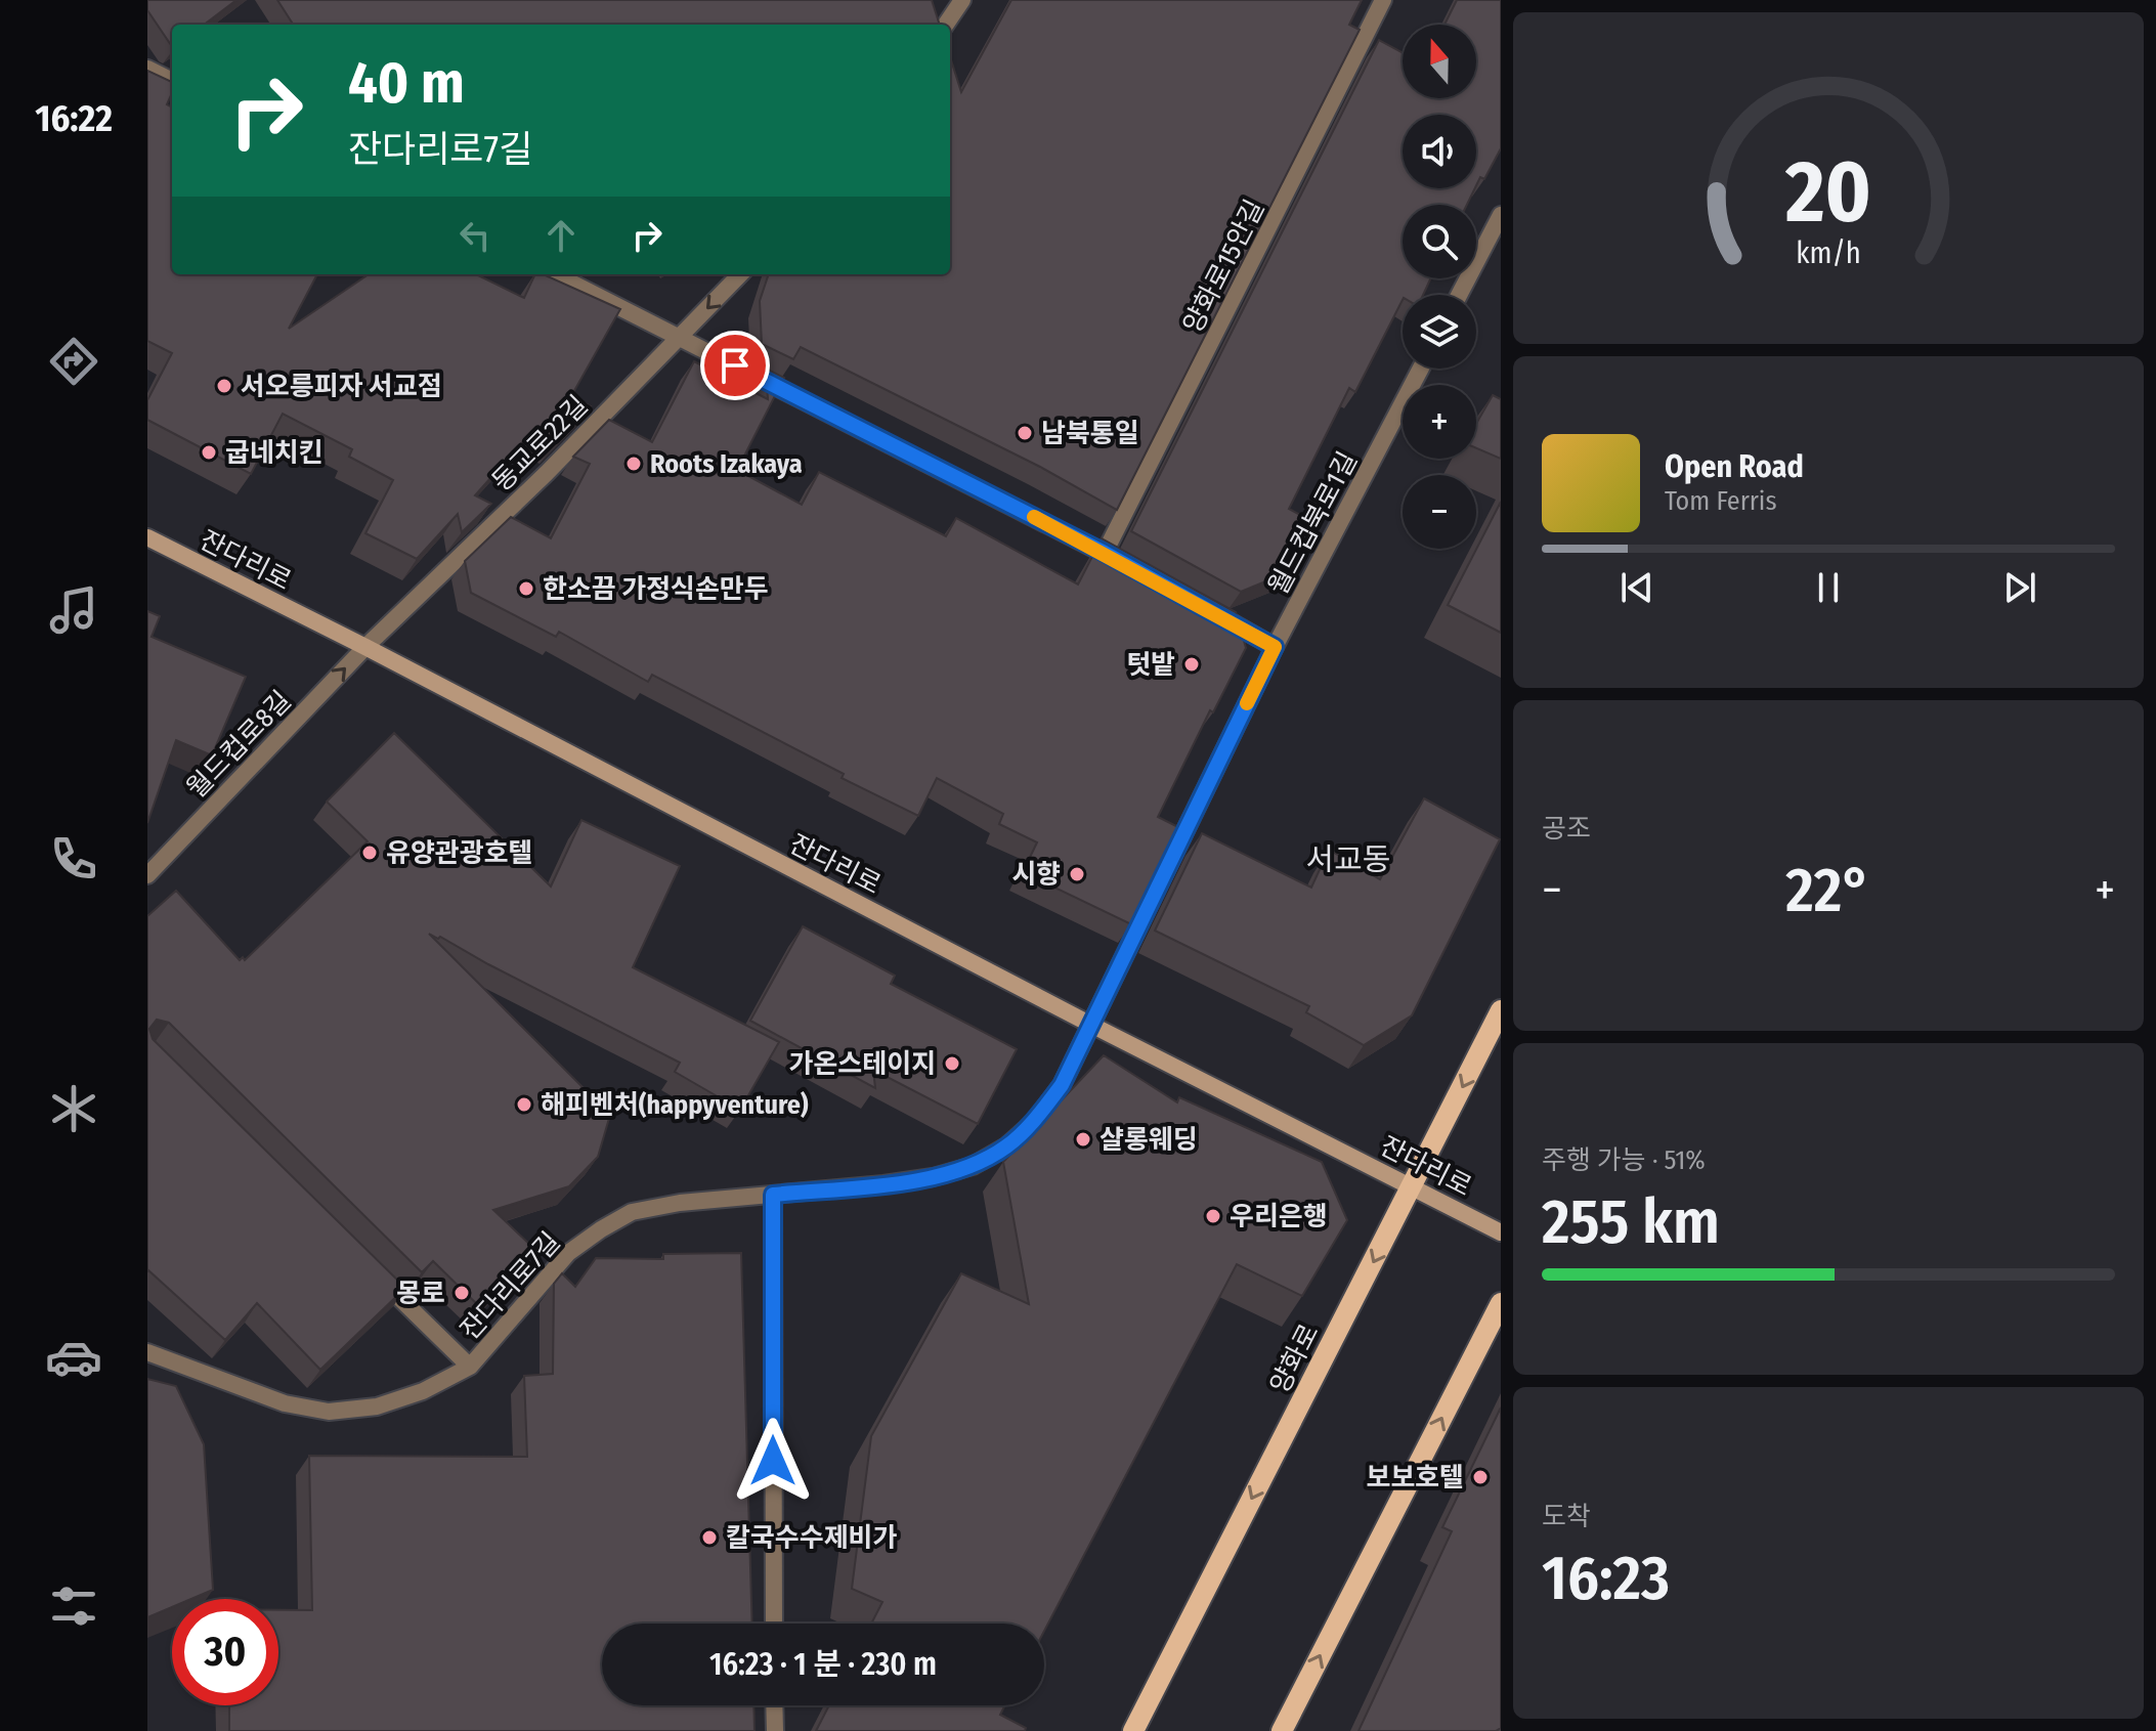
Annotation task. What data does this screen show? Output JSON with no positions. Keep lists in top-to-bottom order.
{
  "streets": {
    "main road": ["양화로"],
    "street": [
      "양화로15안길",
      "동교로22길",
      "월드컵북로1길",
      "잔다리로",
      "월드컵로8길",
      "잔다리로7길"
    ]
  },
  "crossings": [
    ["동교로22길", "잔다리로"],
    ["동교로22길", "월드컵로8길"],
    ["월드컵북로1길", "잔다리로"],
    ["월드컵북로1길", "잔다리로7길"],
    ["잔다리로", "월드컵로8길"],
    ["잔다리로", "잔다리로7길"],
    ["잔다리로", "양화로"]
  ],
  "one_way": ["월드컵로8길"],
  "districts": ["서교동"],
  "places": [
    "서오릉피자 서교점",
    "남북통일",
    "굽네치킨",
    "Roots Izakaya",
    "한소끔 가정식손만두",
    "텃밭",
    "유양관광호텔",
    "시향",
    "가온스테이지",
    "해피벤처(happyventure)",
    "샬롱웨딩",
    "우리은행",
    "몽로",
    "보보호텔",
    "칼국수수제비가"
  ],
  "north": "top",
  "page": {
    "tabs": "16:22",
    "map_buttons": ["+", "−"],
    "turn": ["40 m", "잔다리로7길"],
    "song": ["Open Road", "Tom Ferris"],
    "tile": [
      "공조",
      ["주행 가능 · 51%", "255 km"],
      ["도착", "16:23"]
    ],
    "heat": ["−", "22°", "+"],
    "limit": "30",
    "trip": "16:23 · 1 분 · 230 m",
    "gauge": ["20", "km/h"]
  }
}
